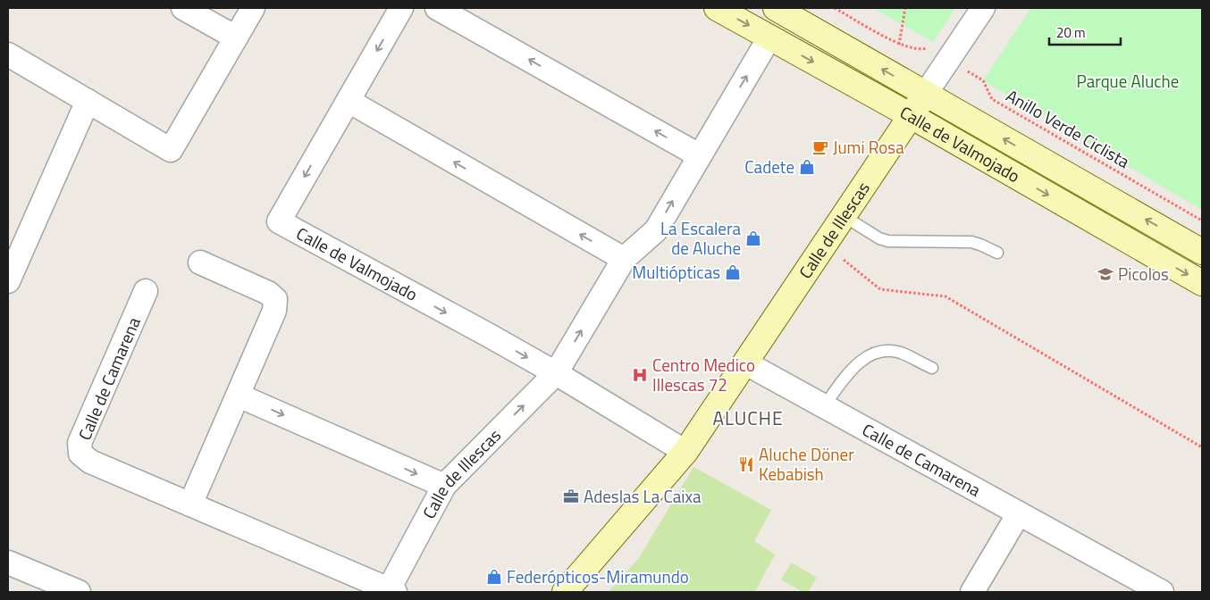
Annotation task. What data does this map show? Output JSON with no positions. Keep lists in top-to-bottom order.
{
  "streets": {
    "street": ["Calle de Valmojado", "Calle de Illescas", "Calle de Camarena"],
    "path": ["Anillo Verde Ciclista"]
  },
  "crossings": [
    ["Anillo Verde Ciclista", "Calle de Illescas"],
    ["Calle de Valmojado", "Calle de Illescas"],
    ["Calle de Illescas", "Calle de Camarena"]
  ],
  "districts": ["ALUCHE"],
  "parks": ["Parque Aluche"],
  "places": {
    "cafe": ["Jumi Rosa"],
    "shop": [
      "Cadete",
      "La Escalera de Aluche",
      "Multiópticas",
      "Federópticos-Miramundo"
    ],
    "school or university": ["Picolos"],
    "hospital": ["Centro Medico Illescas 72"],
    "restaurant": ["Aluche Döner Kebabish"],
    "office": ["Adeslas La Caixa"]
  },
  "scale_bar": "20 m"
}
